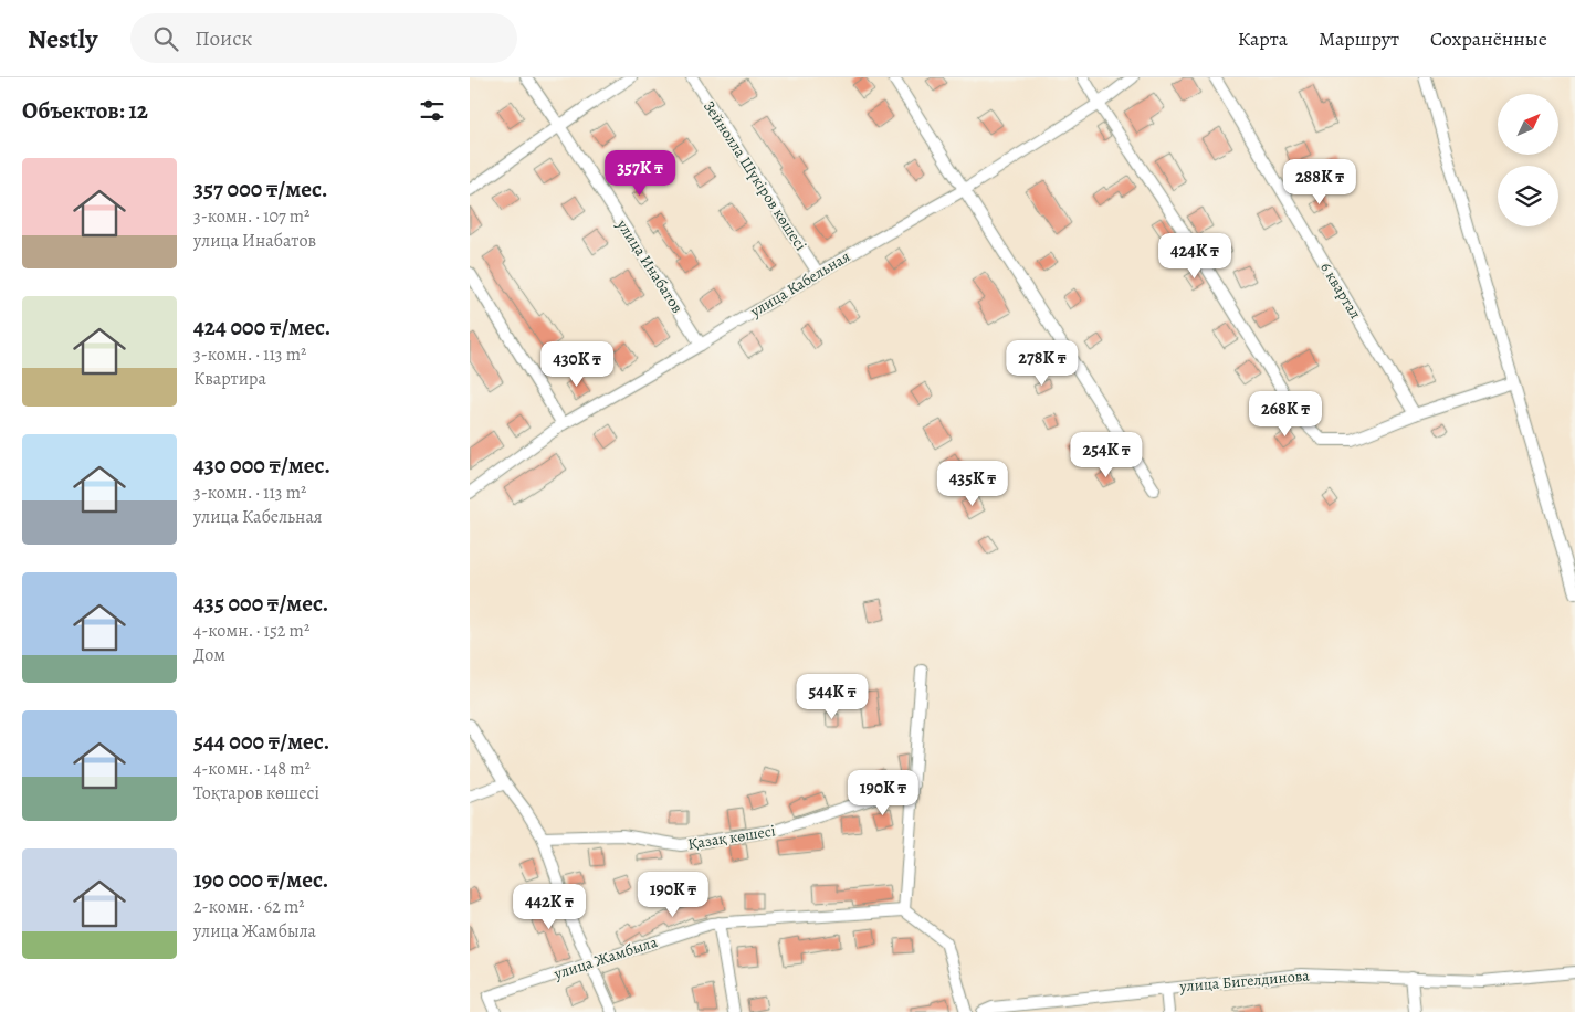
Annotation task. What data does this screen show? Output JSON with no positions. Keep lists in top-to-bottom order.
{
  "streets": {
    "street": [
      "Зейнолла Шүкіров көшесі",
      "улица Инабатов",
      "улица Кабельная",
      "6 квартал",
      "Қазақ көшесі",
      "улица Жамбыла",
      "улица Бигелдинова"
    ]
  },
  "crossings": [
    ["Зейнолла Шүкіров көшесі", "улица Кабельная"],
    ["улица Инабатов", "улица Кабельная"]
  ],
  "north": "top right",
  "page": {
    "header": "Nestly",
    "search": "Поиск",
    "nav": ["Карта", "Маршрут", "Сохранённые"],
    "heading": "Объектов: 12",
    "list": [
      {
        "name": "357 000 ₸/мес.",
        "note": "3-комн. · 107 m² · улица Инабатов"
      },
      {
        "name": "424 000 ₸/мес.",
        "note": "3-комн. · 113 m² · Квартира"
      },
      {
        "name": "430 000 ₸/мес.",
        "note": "3-комн. · 113 m² · улица Кабельная"
      },
      {
        "name": "435 000 ₸/мес.",
        "note": "4-комн. · 152 m² · Дом"
      },
      {
        "name": "544 000 ₸/мес.",
        "note": "4-комн. · 148 m² · Тоқтаров көшесі"
      },
      {
        "name": "190 000 ₸/мес.",
        "note": "2-комн. · 62 m² · улица Жамбыла"
      }
    ],
    "price": [
      "357K ₸",
      "288K ₸",
      "424K ₸",
      "278K ₸",
      "430K ₸",
      "268K ₸",
      "254K ₸",
      "435K ₸",
      "544K ₸",
      "190K ₸",
      "190K ₸",
      "442K ₸"
    ]
  }
}
